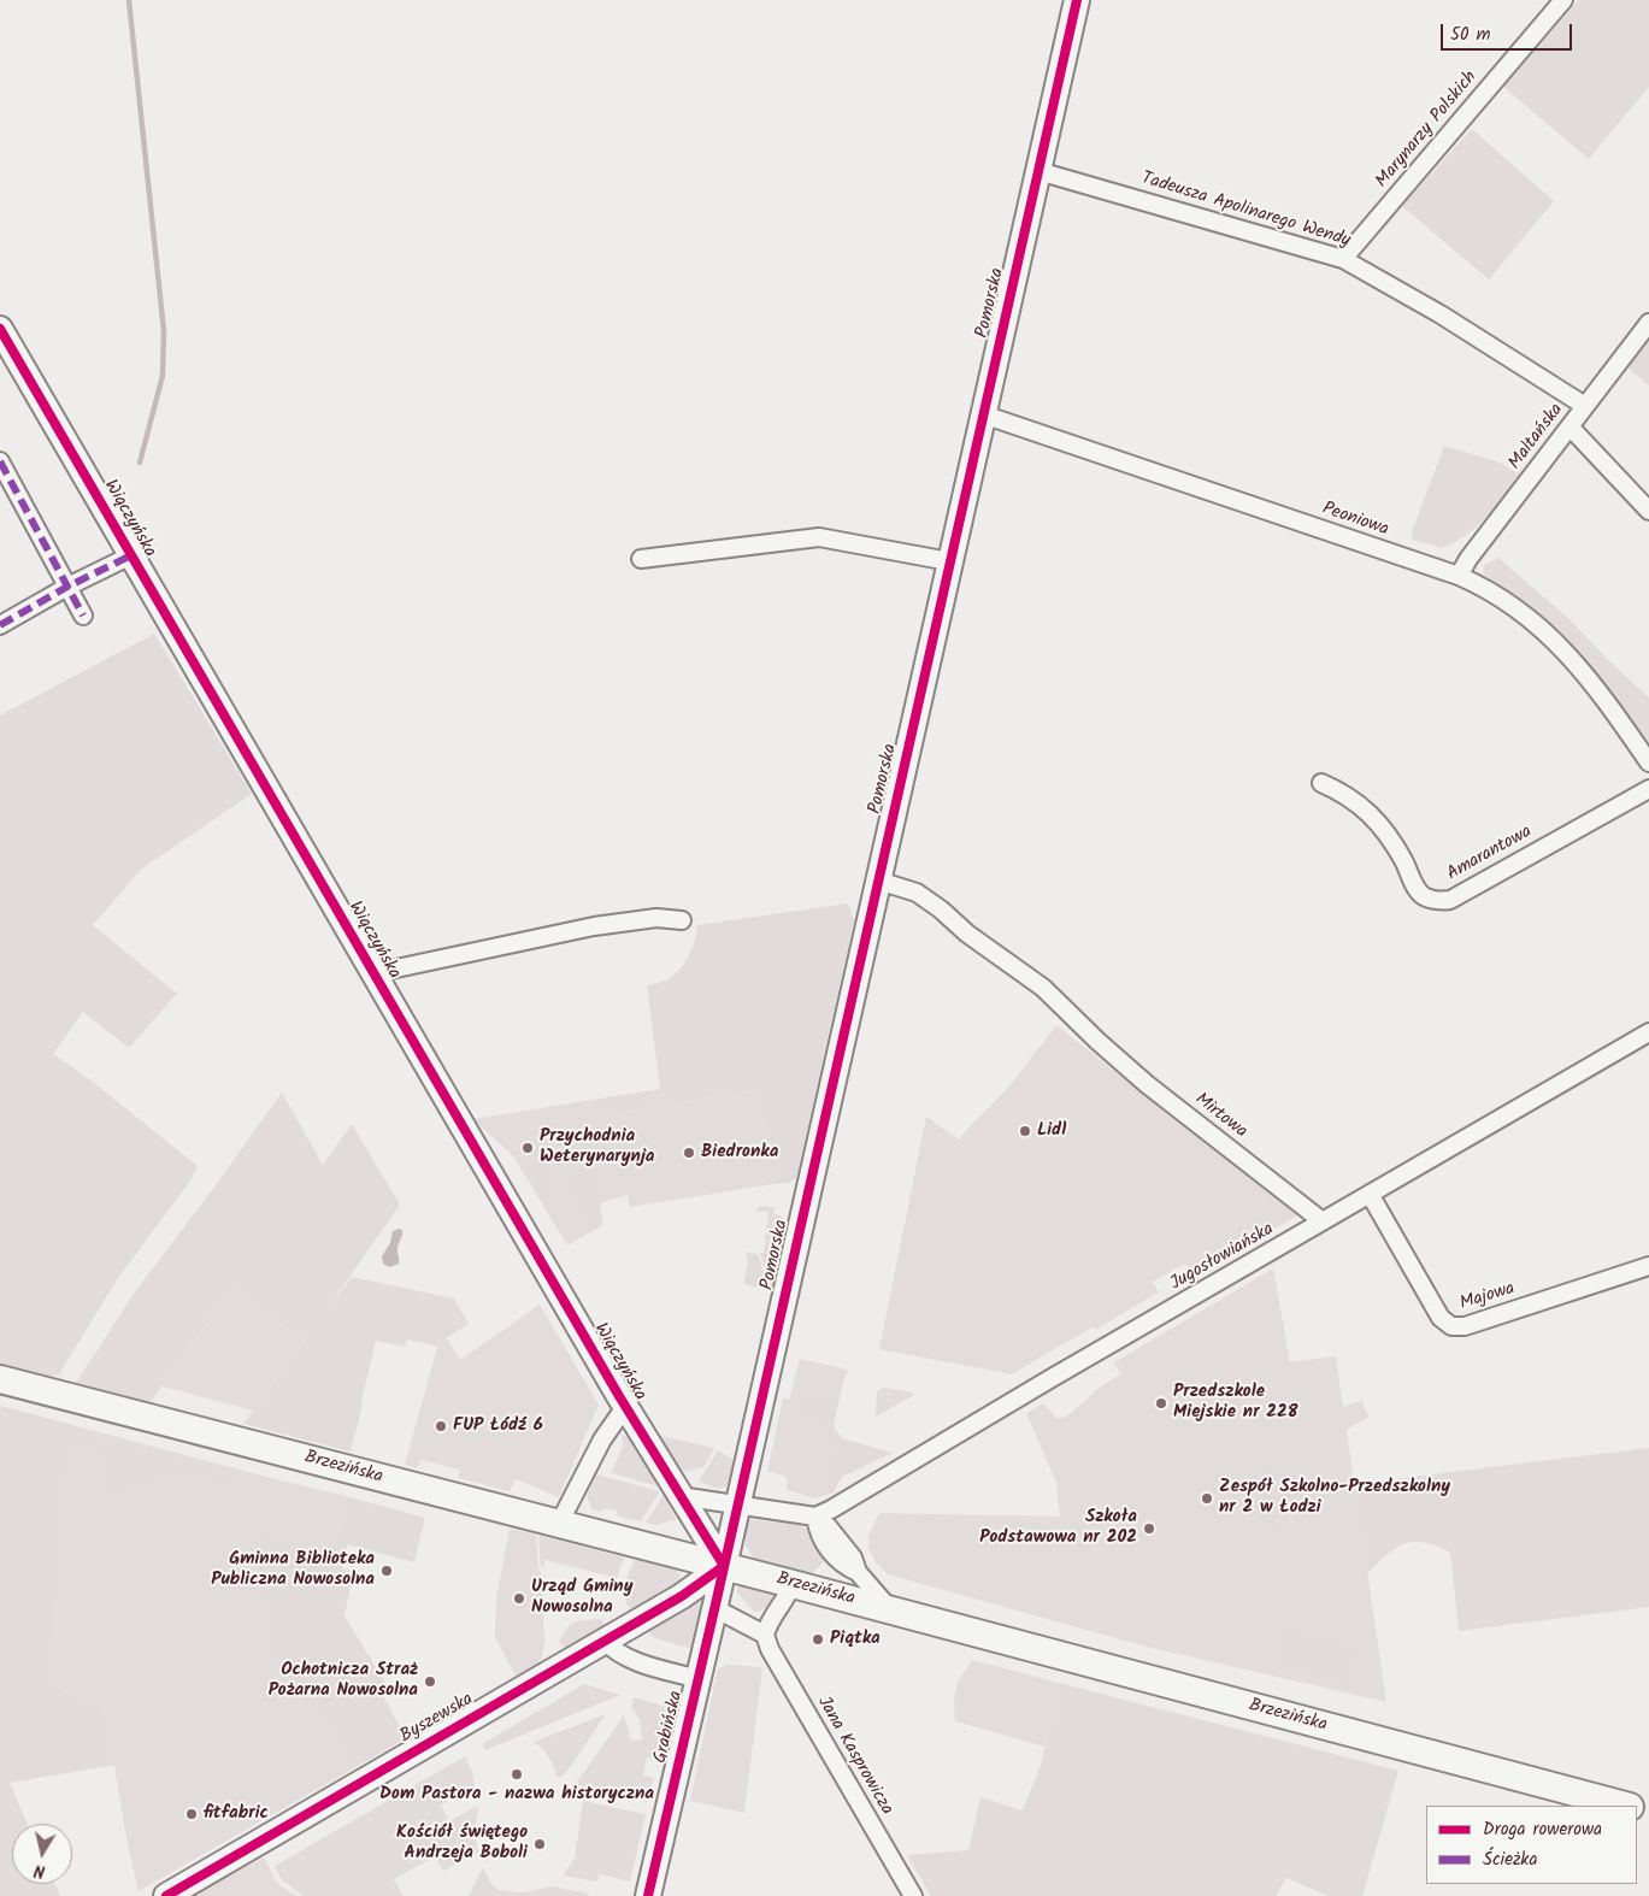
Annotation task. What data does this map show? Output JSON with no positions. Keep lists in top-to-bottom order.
{
  "streets": {
    "main road": ["Brzezińska"],
    "street": [
      "Marynarzy Polskich",
      "Tadeusza Apolinarego Wendy",
      "Pomorska",
      "Maltańska",
      "Wiączyńska",
      "Peoniowa",
      "Amarantowa",
      "Mirtowa",
      "Jugosłowiańska",
      "Majowa",
      "Byszewska",
      "Grabińska",
      "Jana Kasprowicza"
    ]
  },
  "crossings": [
    ["Marynarzy Polskich", "Tadeusza Apolinarego Wendy"],
    ["Tadeusza Apolinarego Wendy", "Pomorska"],
    ["Tadeusza Apolinarego Wendy", "Maltańska"],
    ["Pomorska", "Wiączyńska"],
    ["Pomorska", "Peoniowa"],
    ["Pomorska", "Mirtowa"],
    ["Pomorska", "Brzezińska"],
    ["Pomorska", "Byszewska"],
    ["Pomorska", "Grabińska"],
    ["Maltańska", "Peoniowa"],
    ["Wiączyńska", "Brzezińska"],
    ["Wiączyńska", "Byszewska"],
    ["Wiączyńska", "Grabińska"],
    ["Mirtowa", "Jugosłowiańska"],
    ["Jugosłowiańska", "Majowa"],
    ["Brzezińska", "Byszewska"],
    ["Brzezińska", "Grabińska"],
    ["Byszewska", "Grabińska"]
  ],
  "places": [
    "Lidl",
    "Przychodnia Weterynarynja",
    "Biedronka",
    "Przedszkole Miejskie nr 228",
    "FUP Łódź 6",
    "Zespół Szkolno-Przedszkolny nr 2 w Łodzi",
    "Szkoła Podstawowa nr 202",
    "Gminna Biblioteka Publiczna Nowosolna",
    "Urząd Gminy Nowosolna",
    "Piątka",
    "Ochotnicza Straż Pożarna Nowosolna",
    "Dom Pastora - nazwa historyczna",
    "fitfabric",
    "Kościół świętego Andrzeja Boboli"
  ],
  "legend": ["Droga rowerowa", "Ścieżka"],
  "scale_bar": "50 m",
  "north": "bottom"
}
